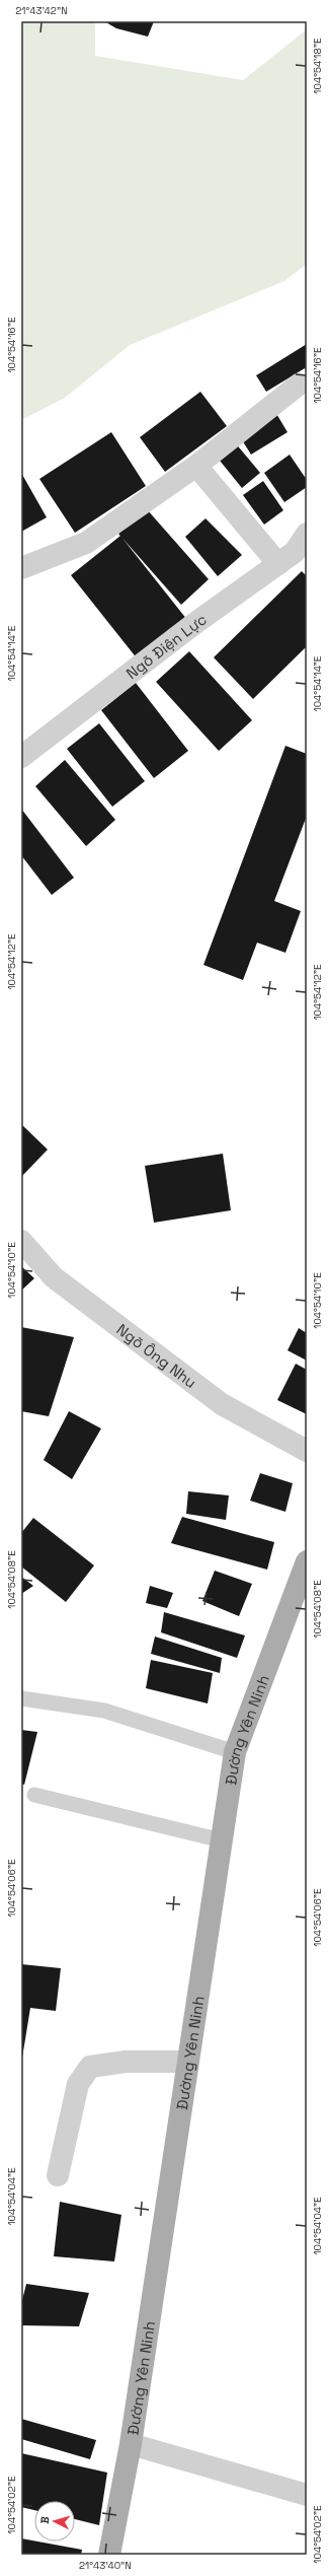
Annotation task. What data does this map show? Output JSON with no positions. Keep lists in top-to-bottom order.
{
  "streets": {
    "main road": ["Đường Yên Ninh"],
    "street": ["Ngõ Điện Lực", "Ngõ Ông Nhu"]
  },
  "north": "left",
  "coordinates": [
    "21°43'42\"N",
    "104°54'18\"E",
    "104°54'16\"E",
    "104°54'14\"E",
    "104°54'12\"E",
    "104°54'10\"E",
    "104°54'08\"E",
    "104°54'06\"E",
    "104°54'04\"E",
    "104°54'02\"E",
    "21°43'40\"N"
  ]
}
